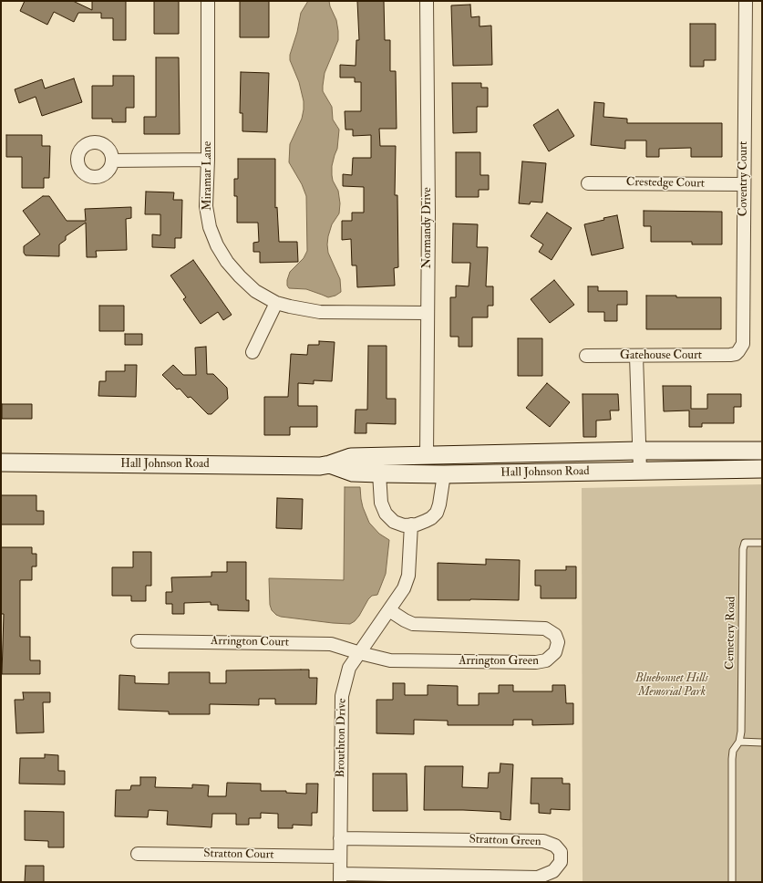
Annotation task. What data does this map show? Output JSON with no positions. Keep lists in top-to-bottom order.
{
  "streets": {
    "main road": ["Hall Johnson Road"],
    "street": [
      "Miramar Lane",
      "Coventry Court",
      "Crestedge Court",
      "Normandy Drive",
      "Gatehouse Court",
      "Arrington Court",
      "Arrington Green",
      "Brouthton Drive",
      "Stratton Green",
      "Stratton Court"
    ],
    "lane": ["Cemetery Road"]
  },
  "crossings": [
    ["Miramar Lane", "Normandy Drive"],
    ["Coventry Court", "Crestedge Court"],
    ["Coventry Court", "Gatehouse Court"],
    ["Normandy Drive", "Hall Johnson Road"],
    ["Arrington Court", "Arrington Green"],
    ["Arrington Court", "Brouthton Drive"],
    ["Arrington Green", "Brouthton Drive"],
    ["Brouthton Drive", "Stratton Green"],
    ["Brouthton Drive", "Stratton Court"]
  ],
  "parks": ["Bluebonnet Hills Memorial Park"]
}
